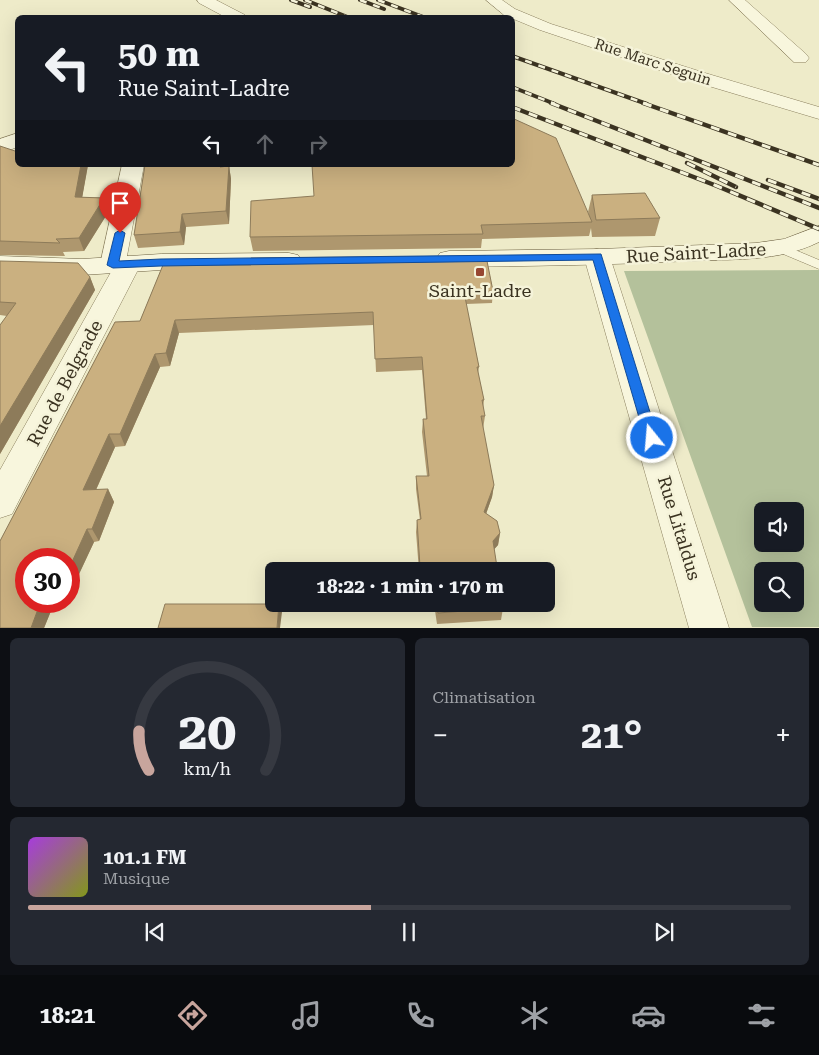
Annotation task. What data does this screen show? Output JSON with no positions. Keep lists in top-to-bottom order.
{
  "streets": {
    "street": [
      "Rue Marc Seguin",
      "Rue Saint-Ladre",
      "Rue de Belgrade",
      "Rue Litaldus"
    ]
  },
  "crossings": [
    ["Rue Saint-Ladre", "Rue Litaldus"]
  ],
  "places": {
    "transit": ["Saint-Ladre"]
  },
  "page": {
    "turn": ["50 m", "Rue Saint-Ladre"],
    "limit": "30",
    "trip": "18:22 · 1 min · 170 m",
    "tile": "Climatisation",
    "heat": ["−", "21°", "+"],
    "song": ["101.1 FM", "Musique"],
    "tabs": "18:21",
    "gauge": ["20", "km/h"]
  }
}
